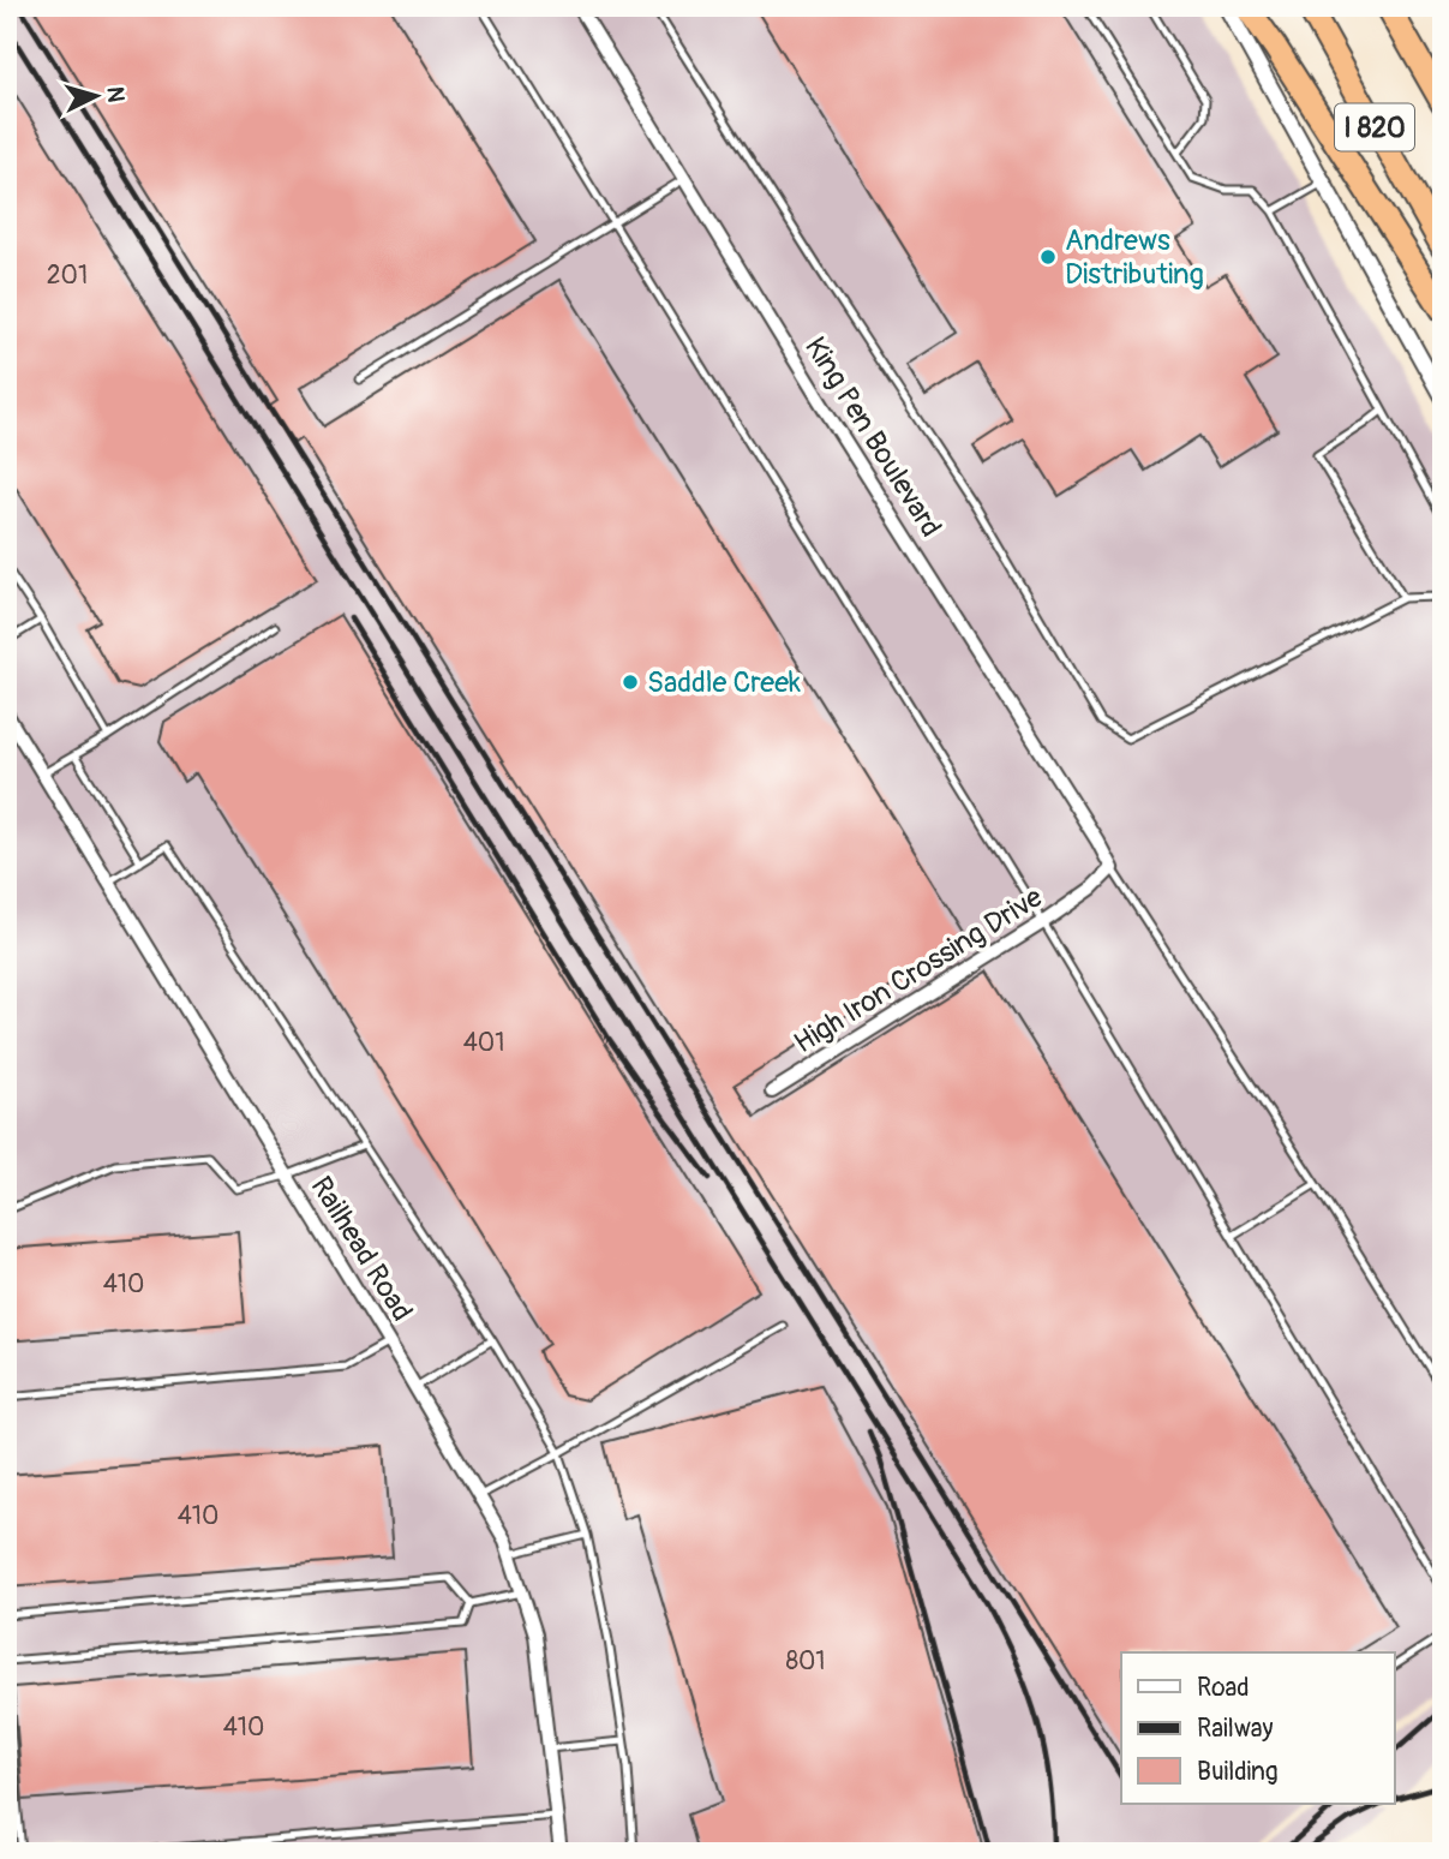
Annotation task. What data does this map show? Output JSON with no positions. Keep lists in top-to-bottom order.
{
  "streets": {
    "highway": ["I 820"],
    "street": ["King Pen Boulevard", "High Iron Crossing Drive", "Railhead Road"]
  },
  "crossings": [
    ["King Pen Boulevard", "High Iron Crossing Drive"]
  ],
  "places": ["Andrews Distributing", "Saddle Creek"],
  "house_numbers": [
    "201",
    "401",
    "410",
    "410",
    "801",
    "410"
  ],
  "legend": ["Road", "Railway", "Building"],
  "north": "right"
}
